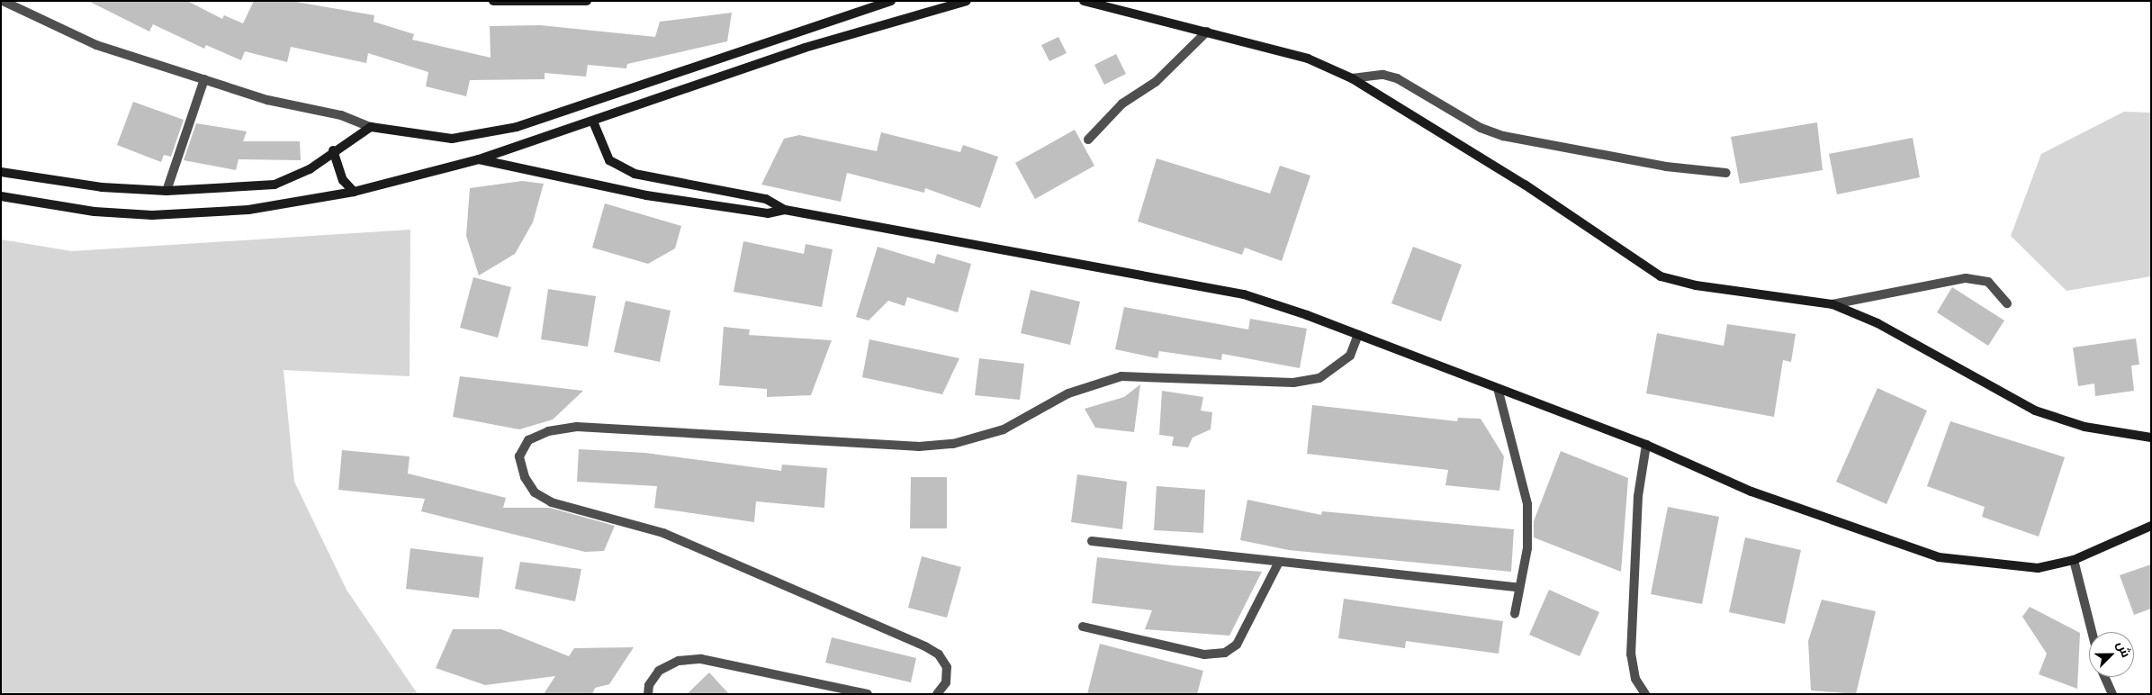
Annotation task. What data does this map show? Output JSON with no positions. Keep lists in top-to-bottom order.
{
  "north": "top right"
}
